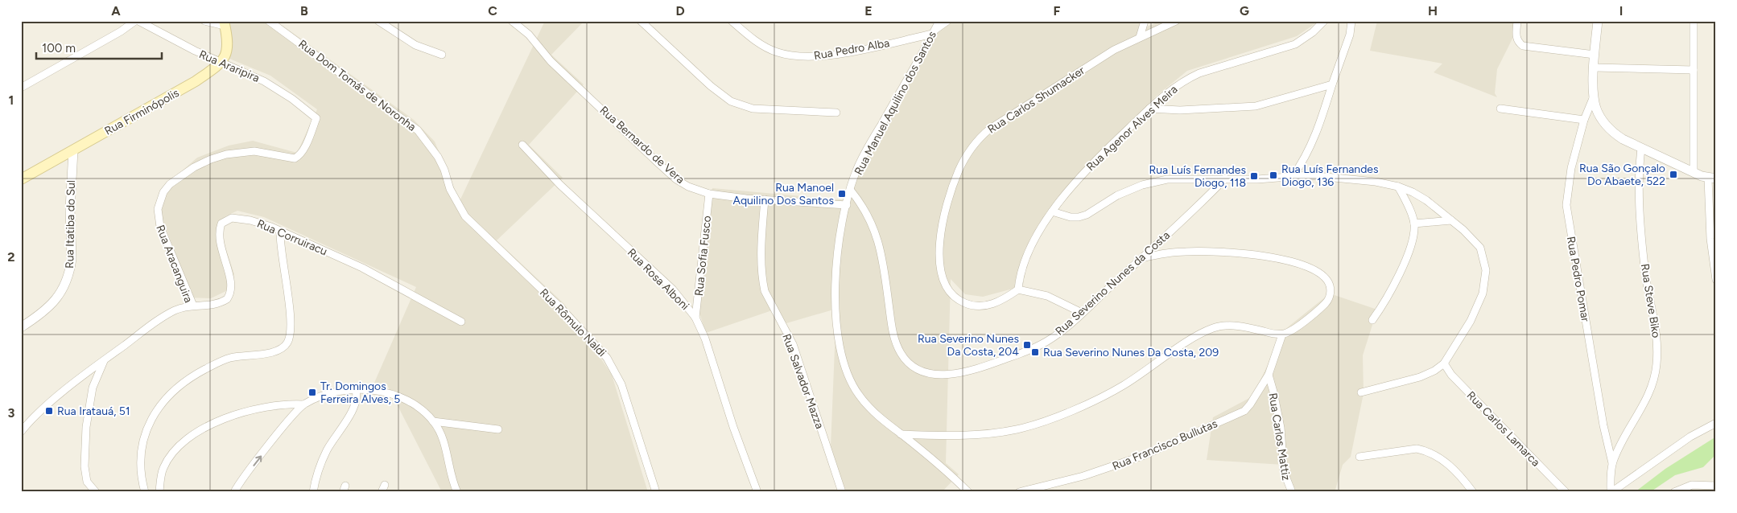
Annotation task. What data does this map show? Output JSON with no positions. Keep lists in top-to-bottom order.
{
  "streets": {
    "main road": ["Rua Firminópolis"],
    "street": [
      "Rua Pedro Alba",
      "Rua Araripira",
      "Rua Dom Tomás de Noronha",
      "Rua Carlos Shumacker",
      "Rua Manuel Aquilino dos Santos",
      "Rua Agenor Alves Meira",
      "Rua Bernardo de Vera",
      "Rua Itatiba do Sul",
      "Rua Corruiracu",
      "Rua Sofia Fusco",
      "Rua Aracanguira",
      "Rua Rosa Alboni",
      "Rua Pedro Pomar",
      "Rua Severino Nunes da Costa",
      "Rua Steve Biko",
      "Rua Rômulo Naldi",
      "Rua Salvador Mazza",
      "Rua Carlos Lamarca",
      "Rua Carlos Mattiz",
      "Rua Francisco Bullutas"
    ]
  },
  "crossings": [
    ["Rua Pedro Alba", "Rua Manuel Aquilino dos Santos"],
    ["Rua Araripira", "Rua Firminópolis"],
    ["Rua Araripira", "Rua Aracanguira"],
    ["Rua Dom Tomás de Noronha", "Rua Rômulo Naldi"],
    ["Rua Carlos Shumacker", "Rua Agenor Alves Meira"],
    ["Rua Manuel Aquilino dos Santos", "Rua Bernardo de Vera"],
    ["Rua Manuel Aquilino dos Santos", "Rua Severino Nunes da Costa"],
    ["Rua Firminópolis", "Rua Itatiba do Sul"],
    ["Rua Bernardo de Vera", "Rua Sofia Fusco"],
    ["Rua Bernardo de Vera", "Rua Salvador Mazza"],
    ["Rua Corruiracu", "Rua Aracanguira"],
    ["Rua Sofia Fusco", "Rua Rosa Alboni"],
    ["Rua Pedro Pomar", "Rua Steve Biko"],
    ["Rua Carlos Mattiz", "Rua Francisco Bullutas"]
  ],
  "places": {
    "transit": [
      "Rua São Gonçalo Do Abaete, 522",
      "Rua Luís Fernandes Diogo, 136",
      "Rua Luís Fernandes Diogo, 118",
      "Rua Manoel Aquilino Dos Santos",
      "Rua Severino Nunes Da Costa, 204",
      "Rua Severino Nunes Da Costa, 209",
      "Tr. Domingos Ferreira Alves, 5",
      "Rua Iratauá, 51"
    ]
  },
  "scale_bar": "100 m",
  "grid": {
    "columns": [
      "A",
      "B",
      "C",
      "D",
      "E",
      "F",
      "G",
      "H",
      "I"
    ],
    "rows": ["1", "2", "3"]
  }
}
